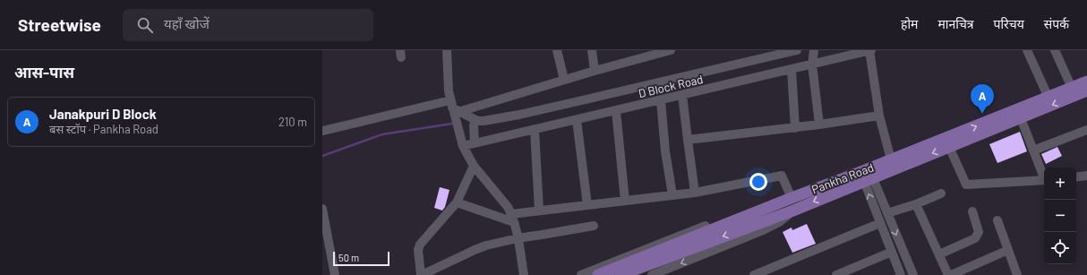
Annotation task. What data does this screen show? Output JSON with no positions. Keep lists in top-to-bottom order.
{
  "streets": {
    "main road": ["Pankha Road"],
    "street": ["D Block Road"]
  },
  "scale_bar": "50 m",
  "page": {
    "header": "Streetwise",
    "search": "यहाँ खोजें",
    "nav": [
      "होम",
      "मानचित्र",
      "परिचय",
      "संपर्क"
    ],
    "heading": "आस-पास",
    "pins": "A",
    "list": [
      {
        "mark": "A",
        "name": "Janakpuri D Block",
        "note": "बस स्टॉप · Pankha Road",
        "value": "210 m"
      }
    ],
    "map_buttons": ["+", "−"],
    "scale": "50 m"
  }
}
